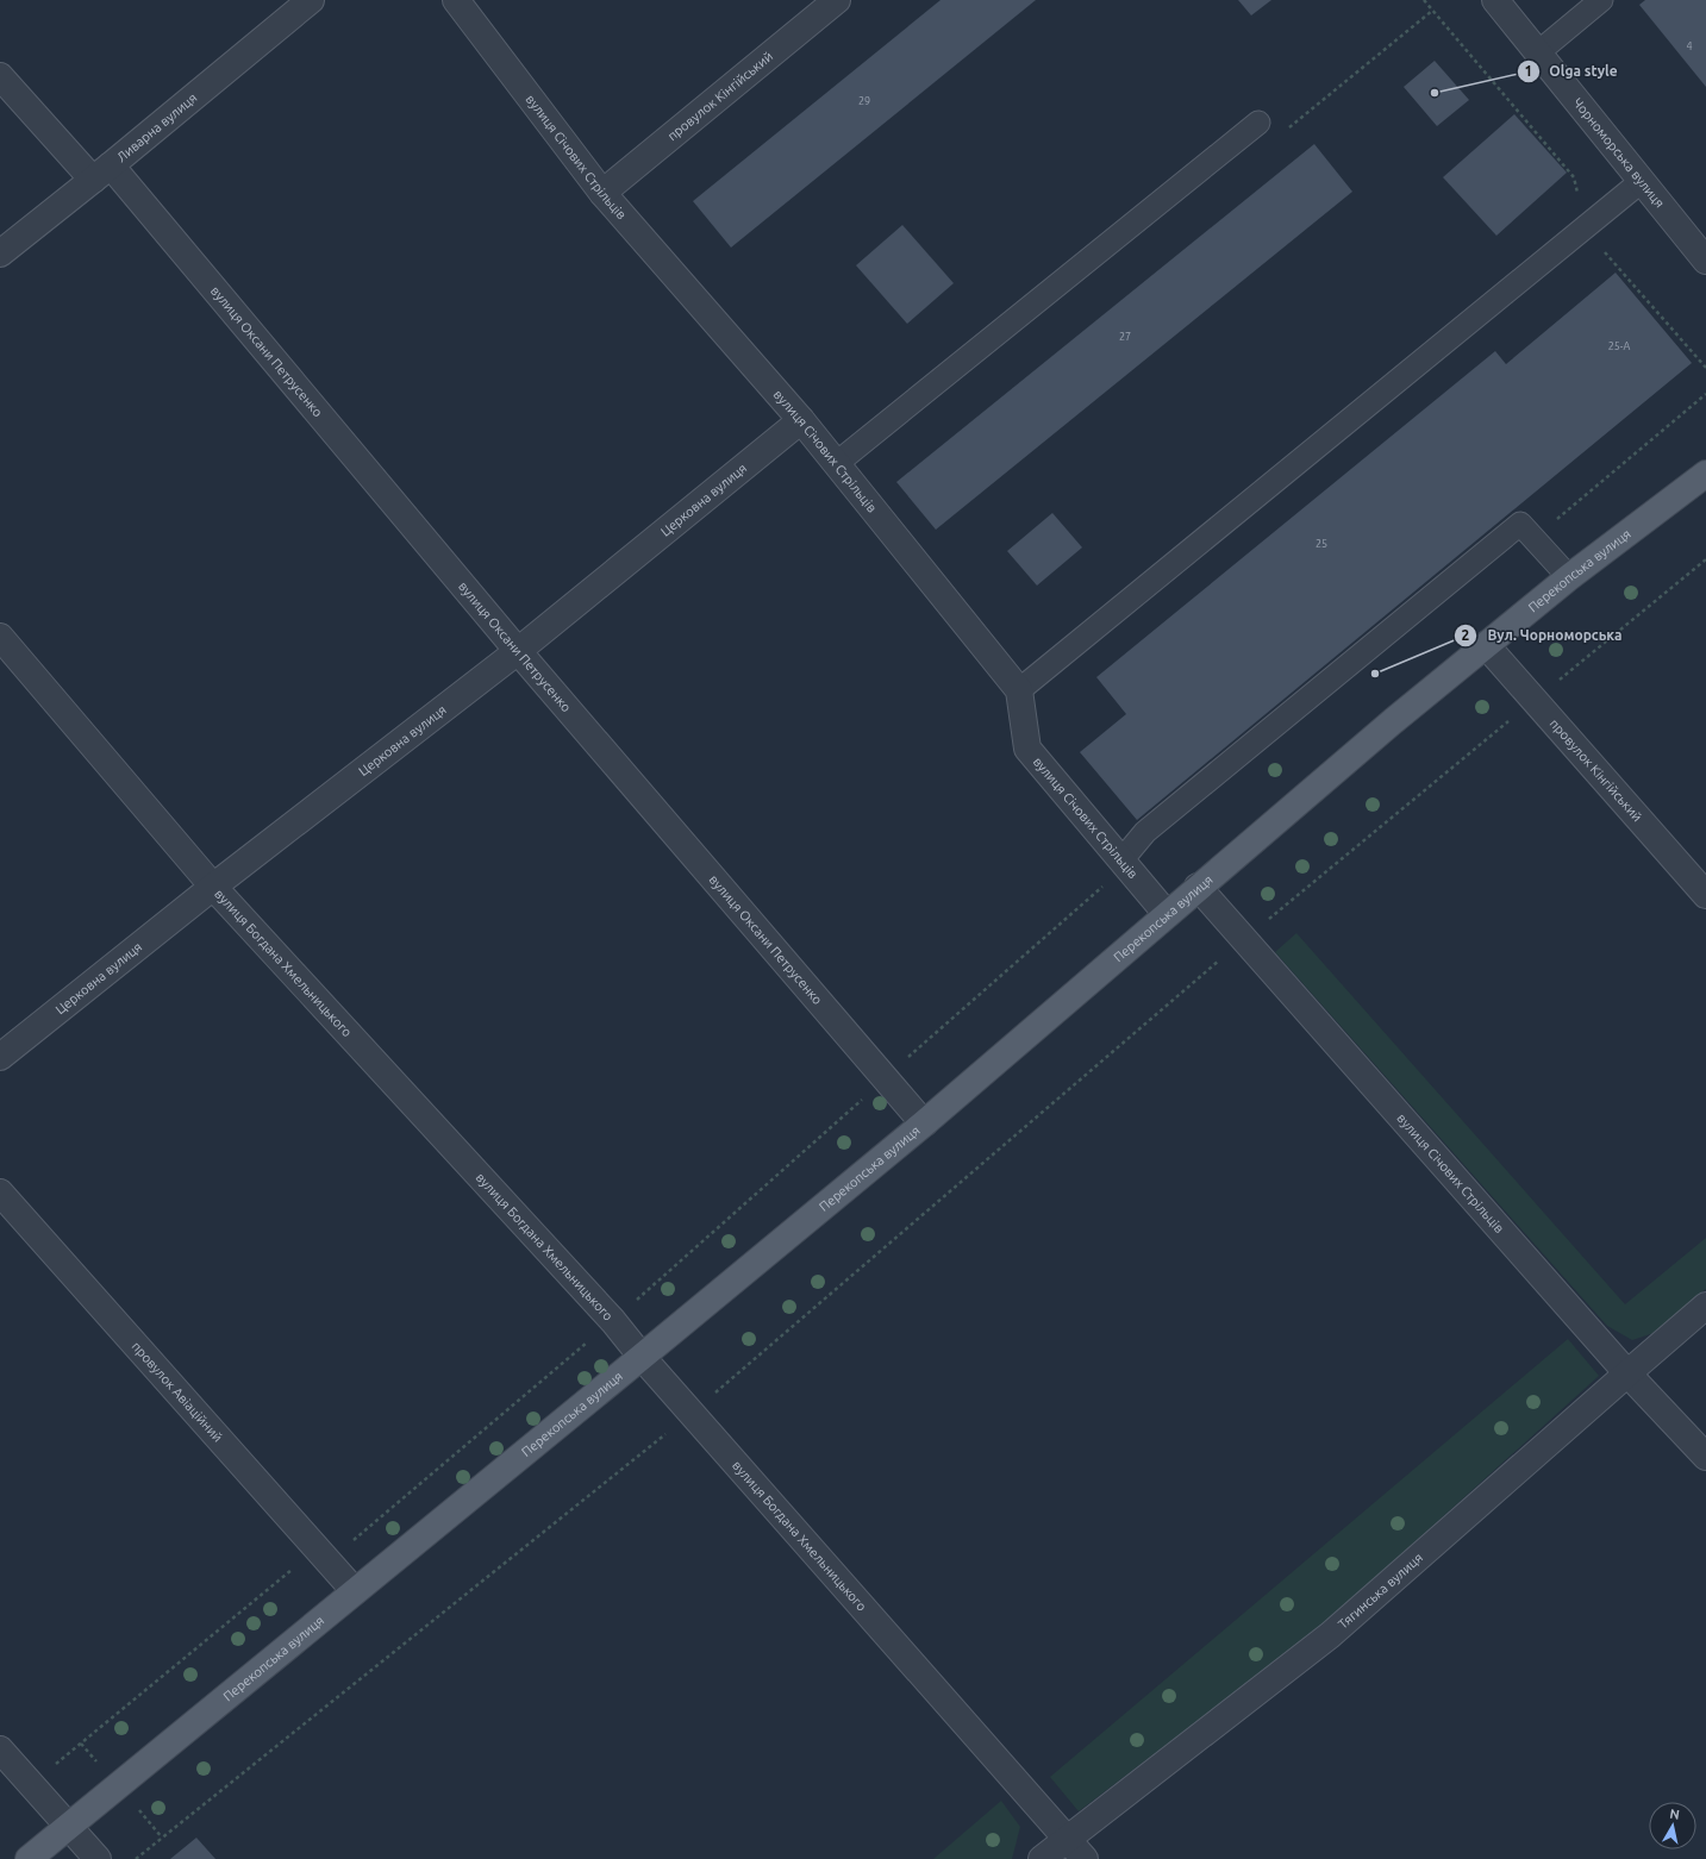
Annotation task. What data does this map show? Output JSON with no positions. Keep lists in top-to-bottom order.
{
  "streets": {
    "main road": ["Перекопська вулиця"],
    "street": [
      "провулок Кінгійський",
      "Ливарна вулиця",
      "Чорноморська вулиця",
      "вулиця Січових Стрільців",
      "вулиця Оксани Петрусенко",
      "Церковна вулиця",
      "вулиця Богдана Хмельницького",
      "провулок Авіаційний",
      "Тягинська вулиця"
    ]
  },
  "crossings": [
    ["провулок Кінгійський", "вулиця Січових Стрільців"],
    ["провулок Кінгійський", "Перекопська вулиця"],
    ["Ливарна вулиця", "вулиця Оксани Петрусенко"],
    ["вулиця Січових Стрільців", "Церковна вулиця"],
    ["вулиця Січових Стрільців", "Перекопська вулиця"],
    ["вулиця Січових Стрільців", "Тягинська вулиця"],
    ["вулиця Оксани Петрусенко", "Церковна вулиця"],
    ["вулиця Оксани Петрусенко", "Перекопська вулиця"],
    ["Церковна вулиця", "вулиця Богдана Хмельницького"],
    ["Перекопська вулиця", "вулиця Богдана Хмельницького"],
    ["Перекопська вулиця", "провулок Авіаційний"],
    ["вулиця Богдана Хмельницького", "Тягинська вулиця"]
  ],
  "places": ["Olga style", "Вул. Чорноморська"],
  "house_numbers": [
    "4",
    "29",
    "27",
    "25-А",
    "25"
  ],
  "north": "top"
}
